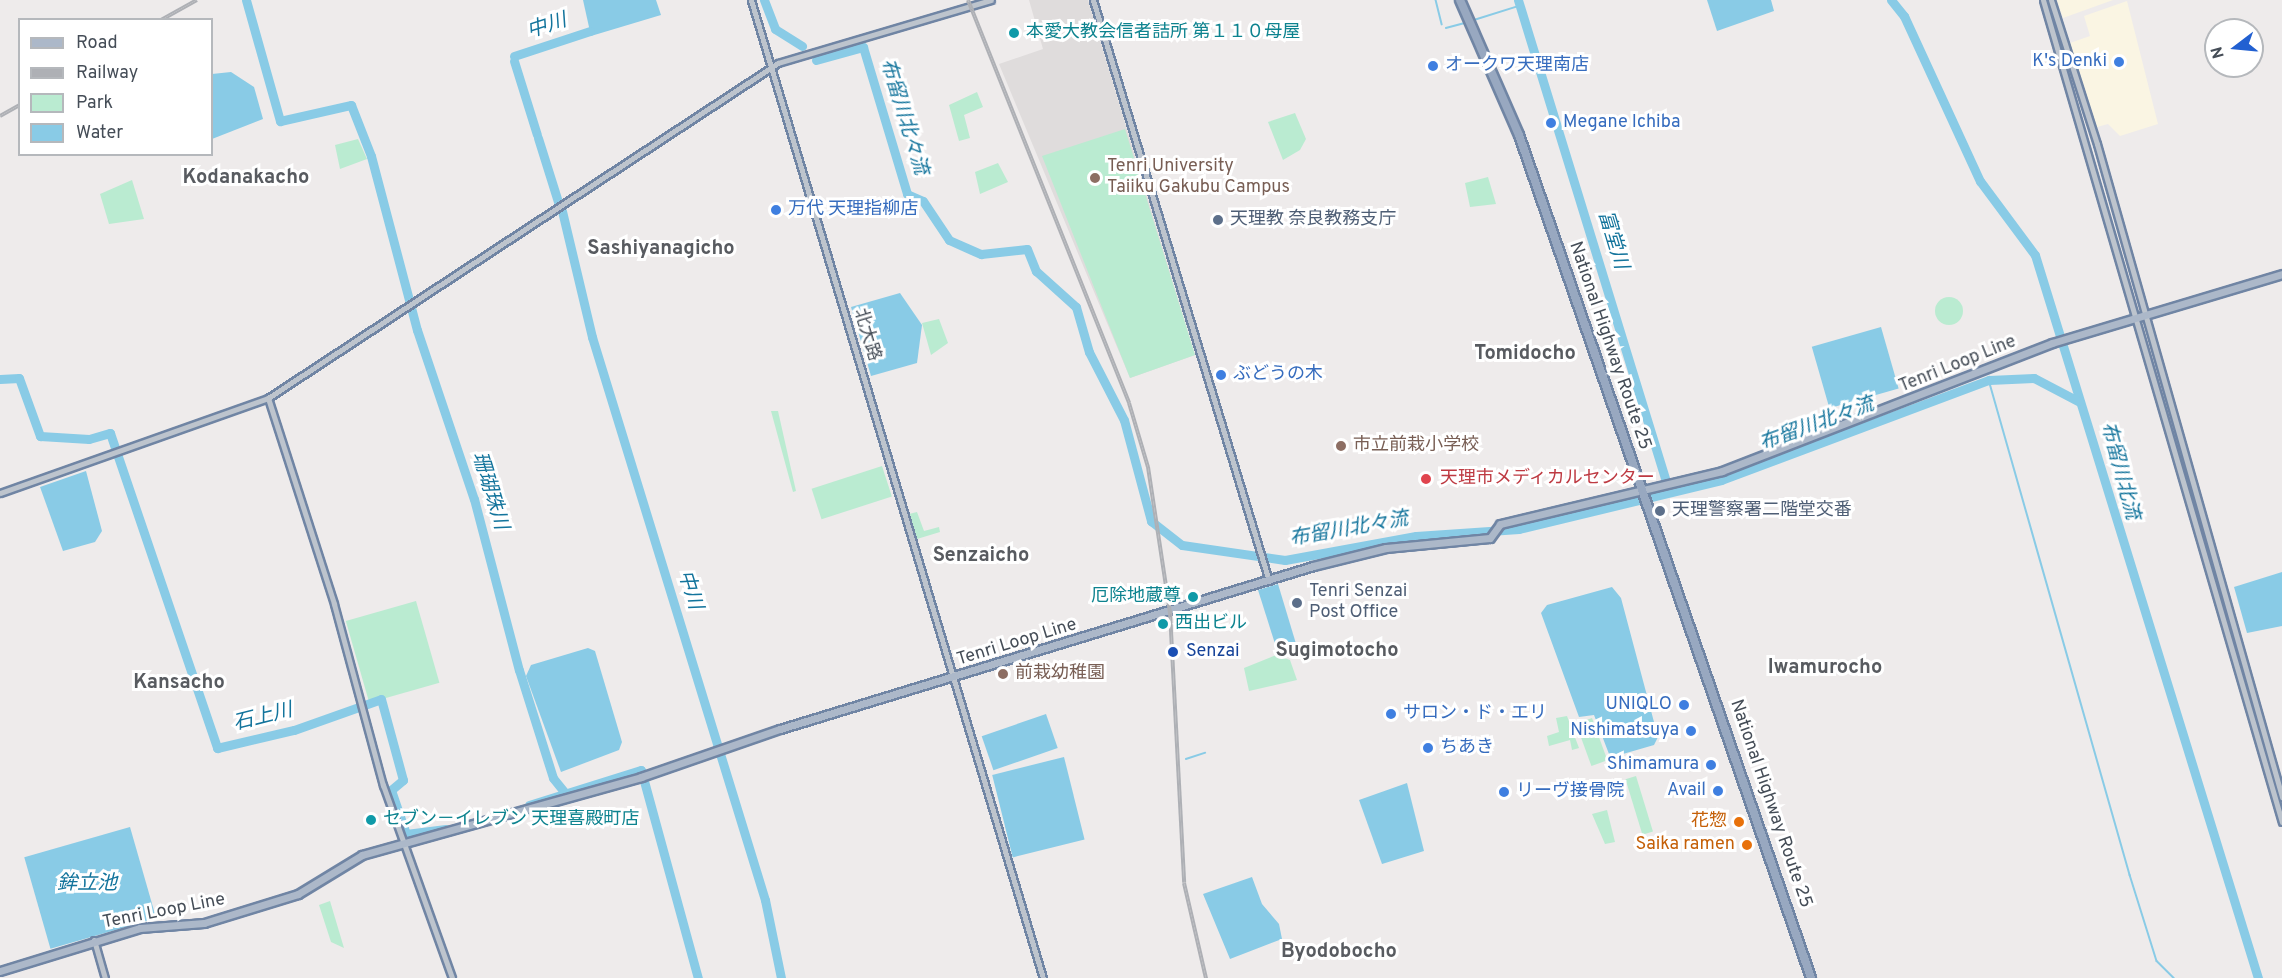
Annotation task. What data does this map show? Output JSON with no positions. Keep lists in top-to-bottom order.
{
  "streets": {
    "highway": ["National Highway Route 25"],
    "main road": ["Tenri Loop Line"],
    "street": ["北大路"]
  },
  "crossings": [
    ["北大路", "Tenri Loop Line"],
    ["National Highway Route 25", "Tenri Loop Line"]
  ],
  "districts": [
    "Kodanakacho",
    "Sashiyanagicho",
    "Tomidocho",
    "Senzaicho",
    "Sugimotocho",
    "Iwamurocho",
    "Kansacho",
    "Byodobocho"
  ],
  "water": [
    "中川",
    "布留川北々流",
    "富堂川",
    "布留川北流",
    "珊瑚珠川",
    "石上川",
    "鉾立池"
  ],
  "places": [
    "本愛大教会信者詰所 第１１０母屋",
    "K's Denki",
    "オークワ天理南店",
    "Megane Ichiba",
    "Tenri University Taiiku Gakubu Campus",
    "万代 天理指柳店",
    "天理教 奈良教務支庁",
    "ぶどうの木",
    "市立前栽小学校",
    "天理市メディカルセンター",
    "天理警察署二階堂交番",
    "厄除地蔵尊",
    "Tenri Senzai Post Office",
    "西出ビル",
    "Senzai",
    "前栽幼稚園",
    "UNIQLO",
    "サロン・ド・エリ",
    "Nishimatsuya",
    "ちあき",
    "Shimamura",
    "Avail",
    "リーヴ接骨院",
    "セブン－イレブン 天理喜殿町店",
    "花惣",
    "Saika ramen"
  ],
  "legend": [
    "Road",
    "Railway",
    "Park",
    "Water"
  ],
  "north": "left"
}
